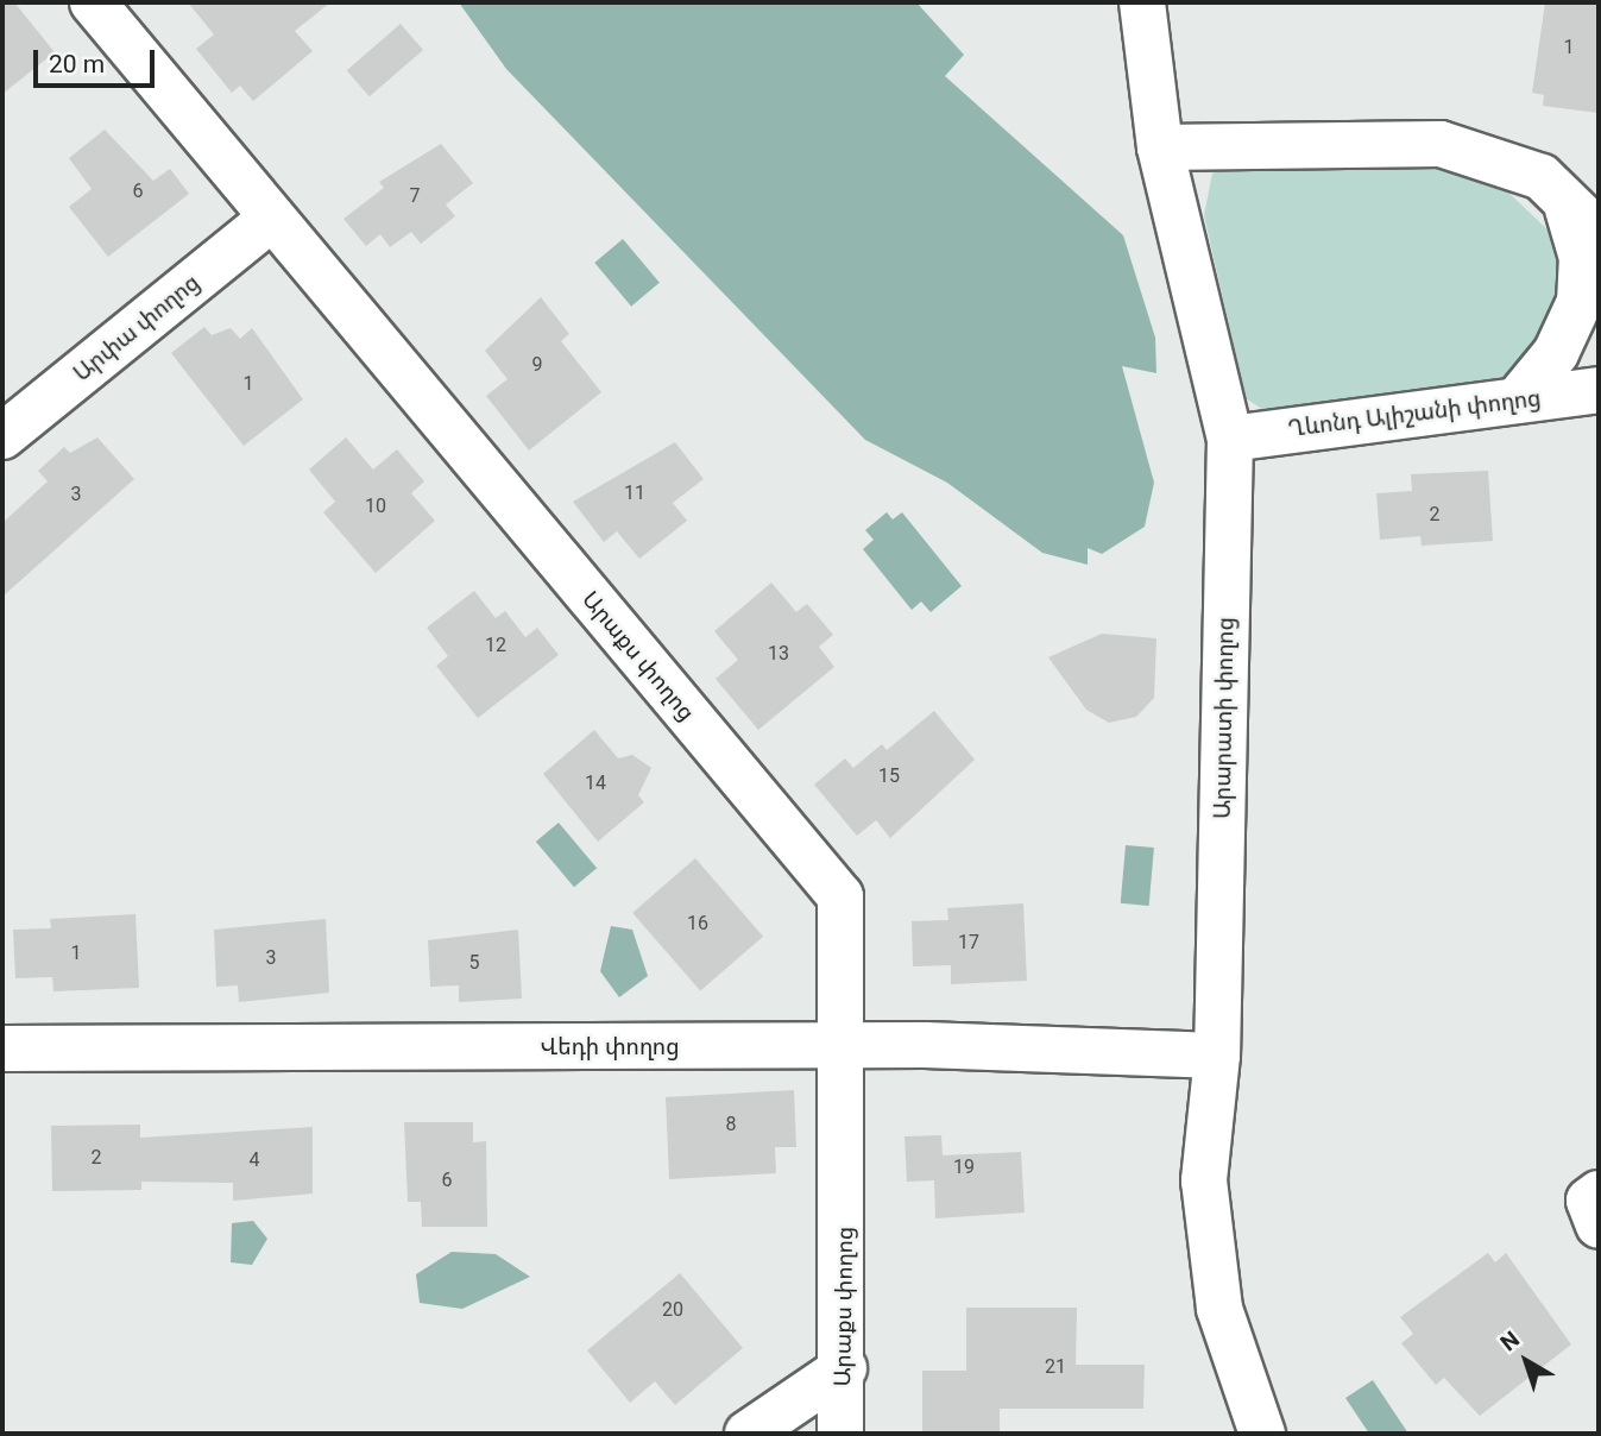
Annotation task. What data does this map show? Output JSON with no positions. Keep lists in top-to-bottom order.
{
  "streets": {
    "street": [
      "Արփա փողոց",
      "Ղևոնդ Ալիշանի փողոց",
      "Արաքս փողոց",
      "Արարատի փողոց",
      "Վեդի փողոց"
    ]
  },
  "crossings": [
    ["Արփա փողոց", "Արաքս փողոց"],
    ["Ղևոնդ Ալիշանի փողոց", "Արարատի փողոց"],
    ["Արաքս փողոց", "Վեդի փողոց"],
    ["Արարատի փողոց", "Վեդի փողոց"]
  ],
  "house_numbers": [
    "1",
    "6",
    "7",
    "9",
    "1",
    "11",
    "3",
    "10",
    "2",
    "12",
    "13",
    "15",
    "14",
    "16",
    "17",
    "1",
    "3",
    "5",
    "8",
    "2",
    "4",
    "19",
    "6",
    "20",
    "21"
  ],
  "scale_bar": "20 m",
  "north": "top left"
}
